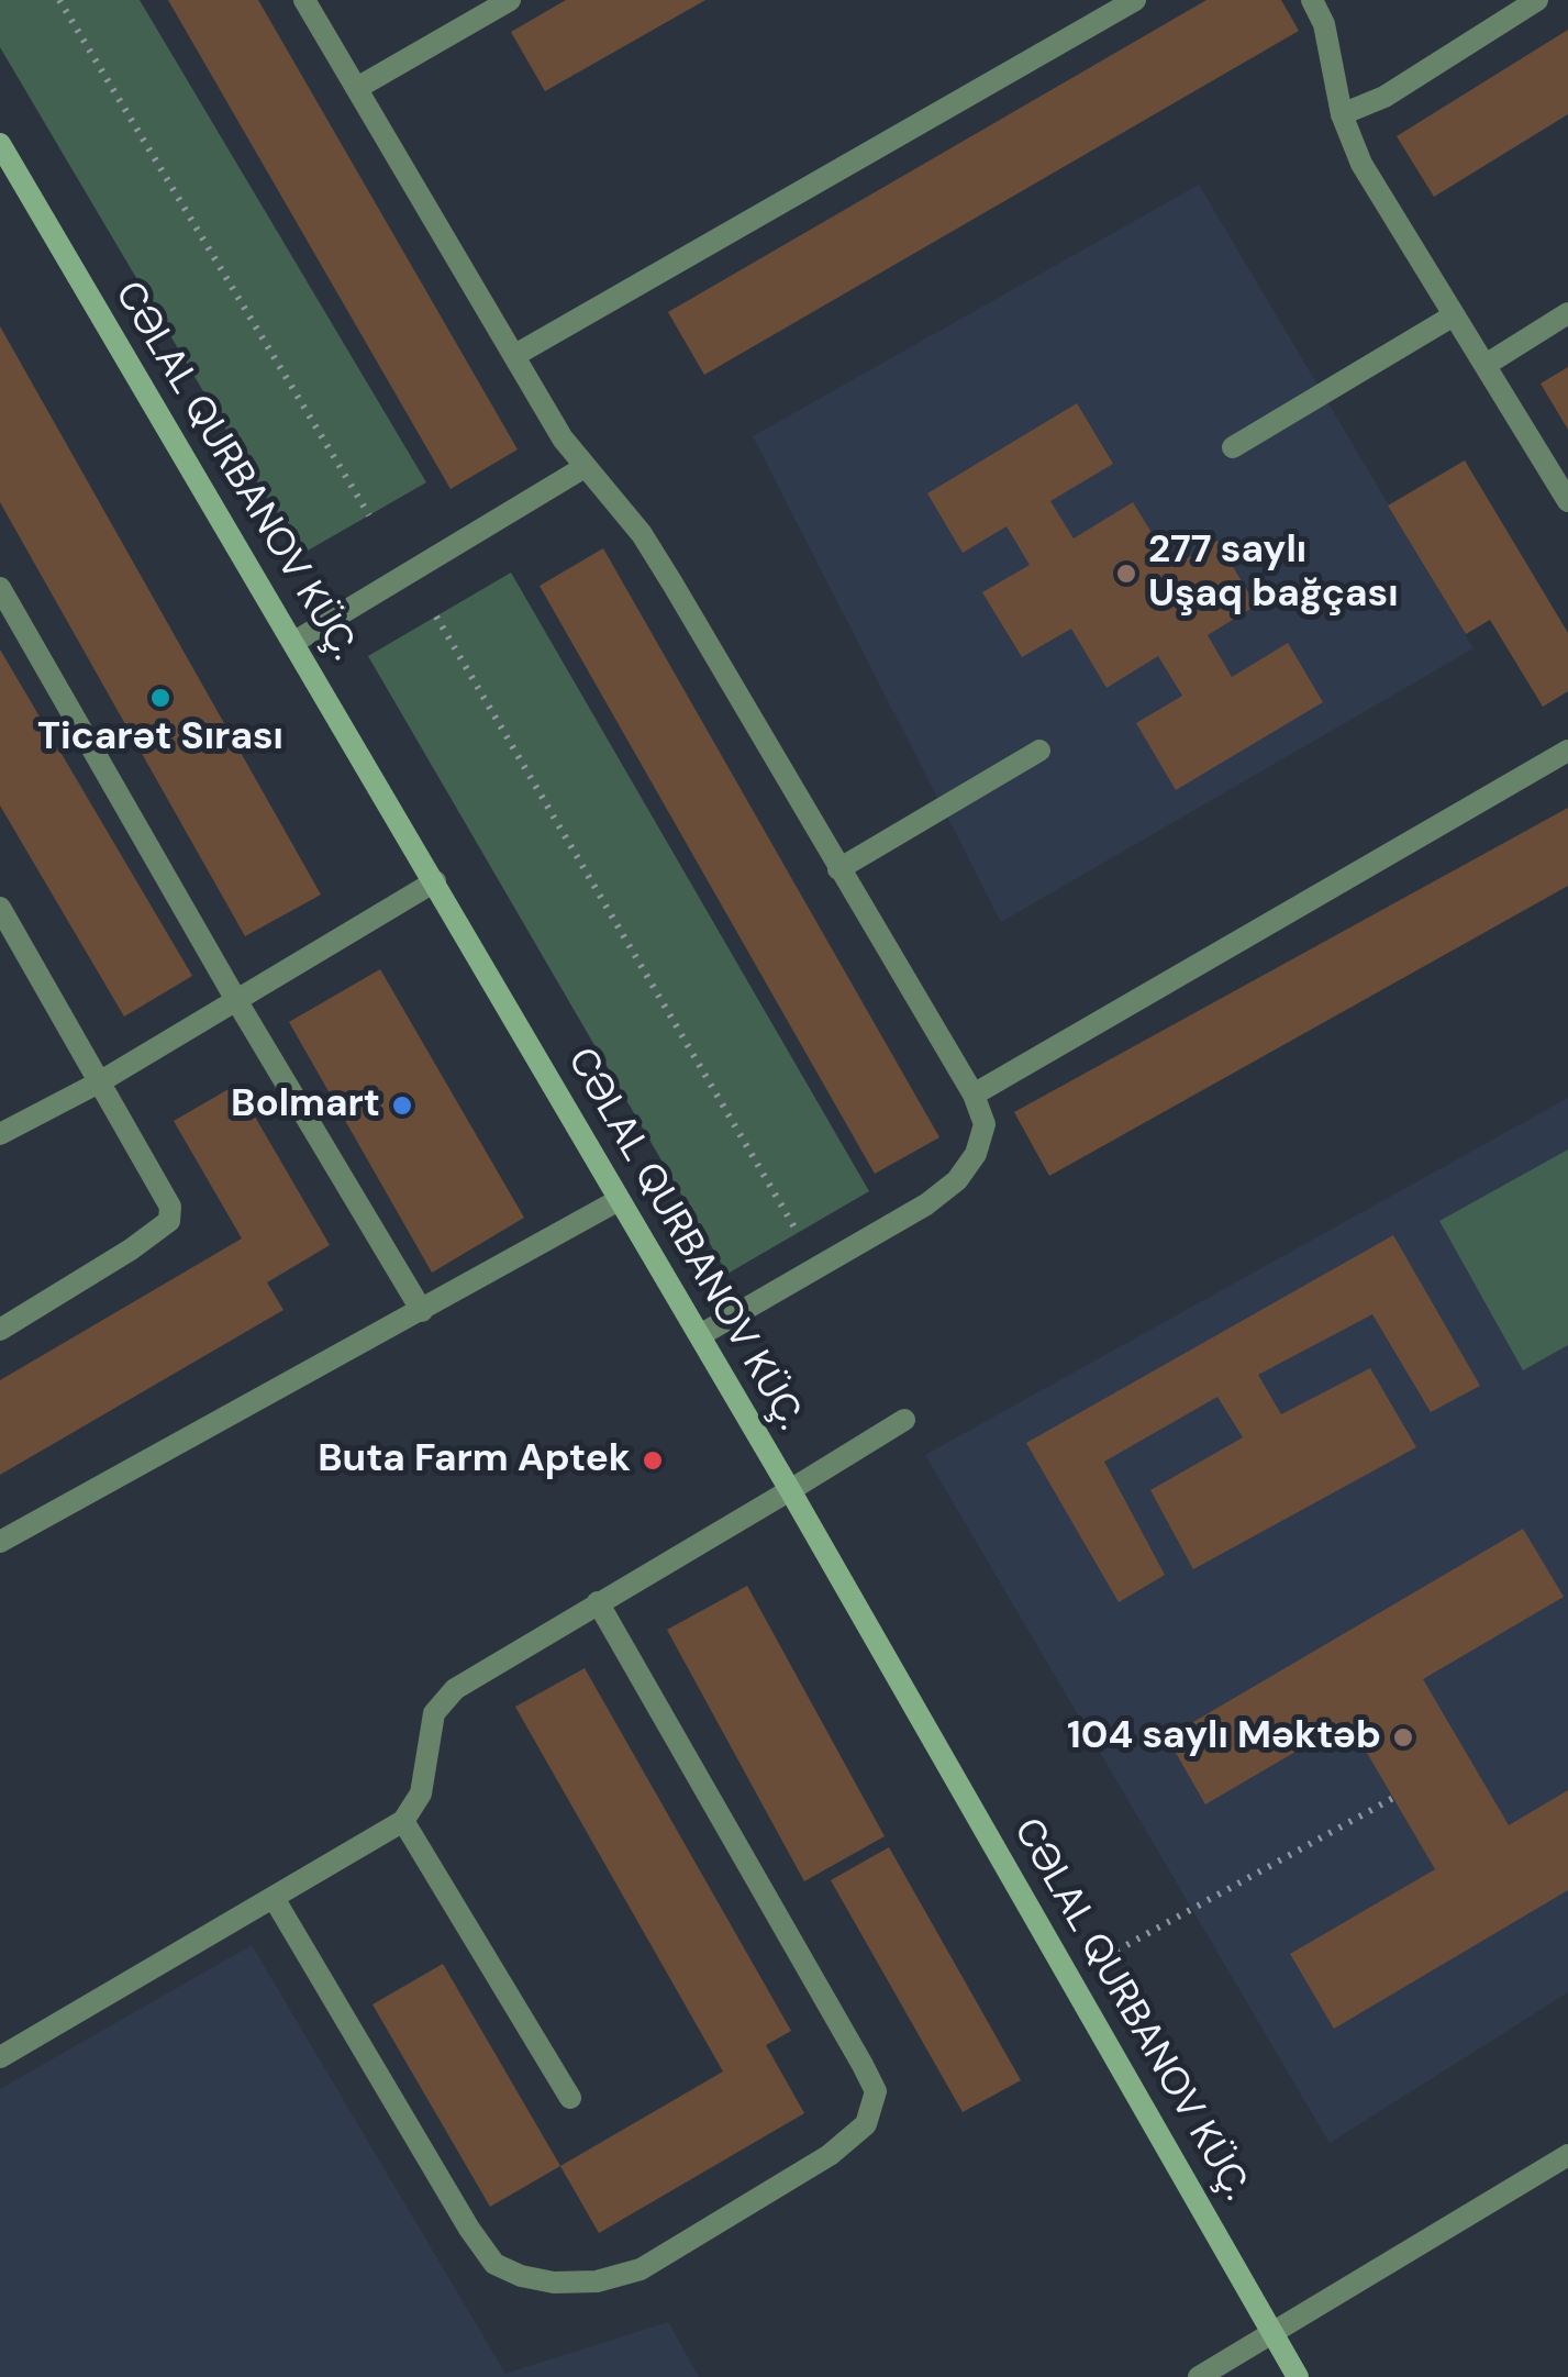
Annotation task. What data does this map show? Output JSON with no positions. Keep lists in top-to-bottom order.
{
  "streets": {
    "street": ["CƏLAL QURBANOV KÜÇ."]
  },
  "places": [
    "277 saylı Uşaq bağçası",
    "Ticarət Sırası",
    "Bolmart",
    "Buta Farm Aptek",
    "104 saylı Məktəb"
  ]
}
